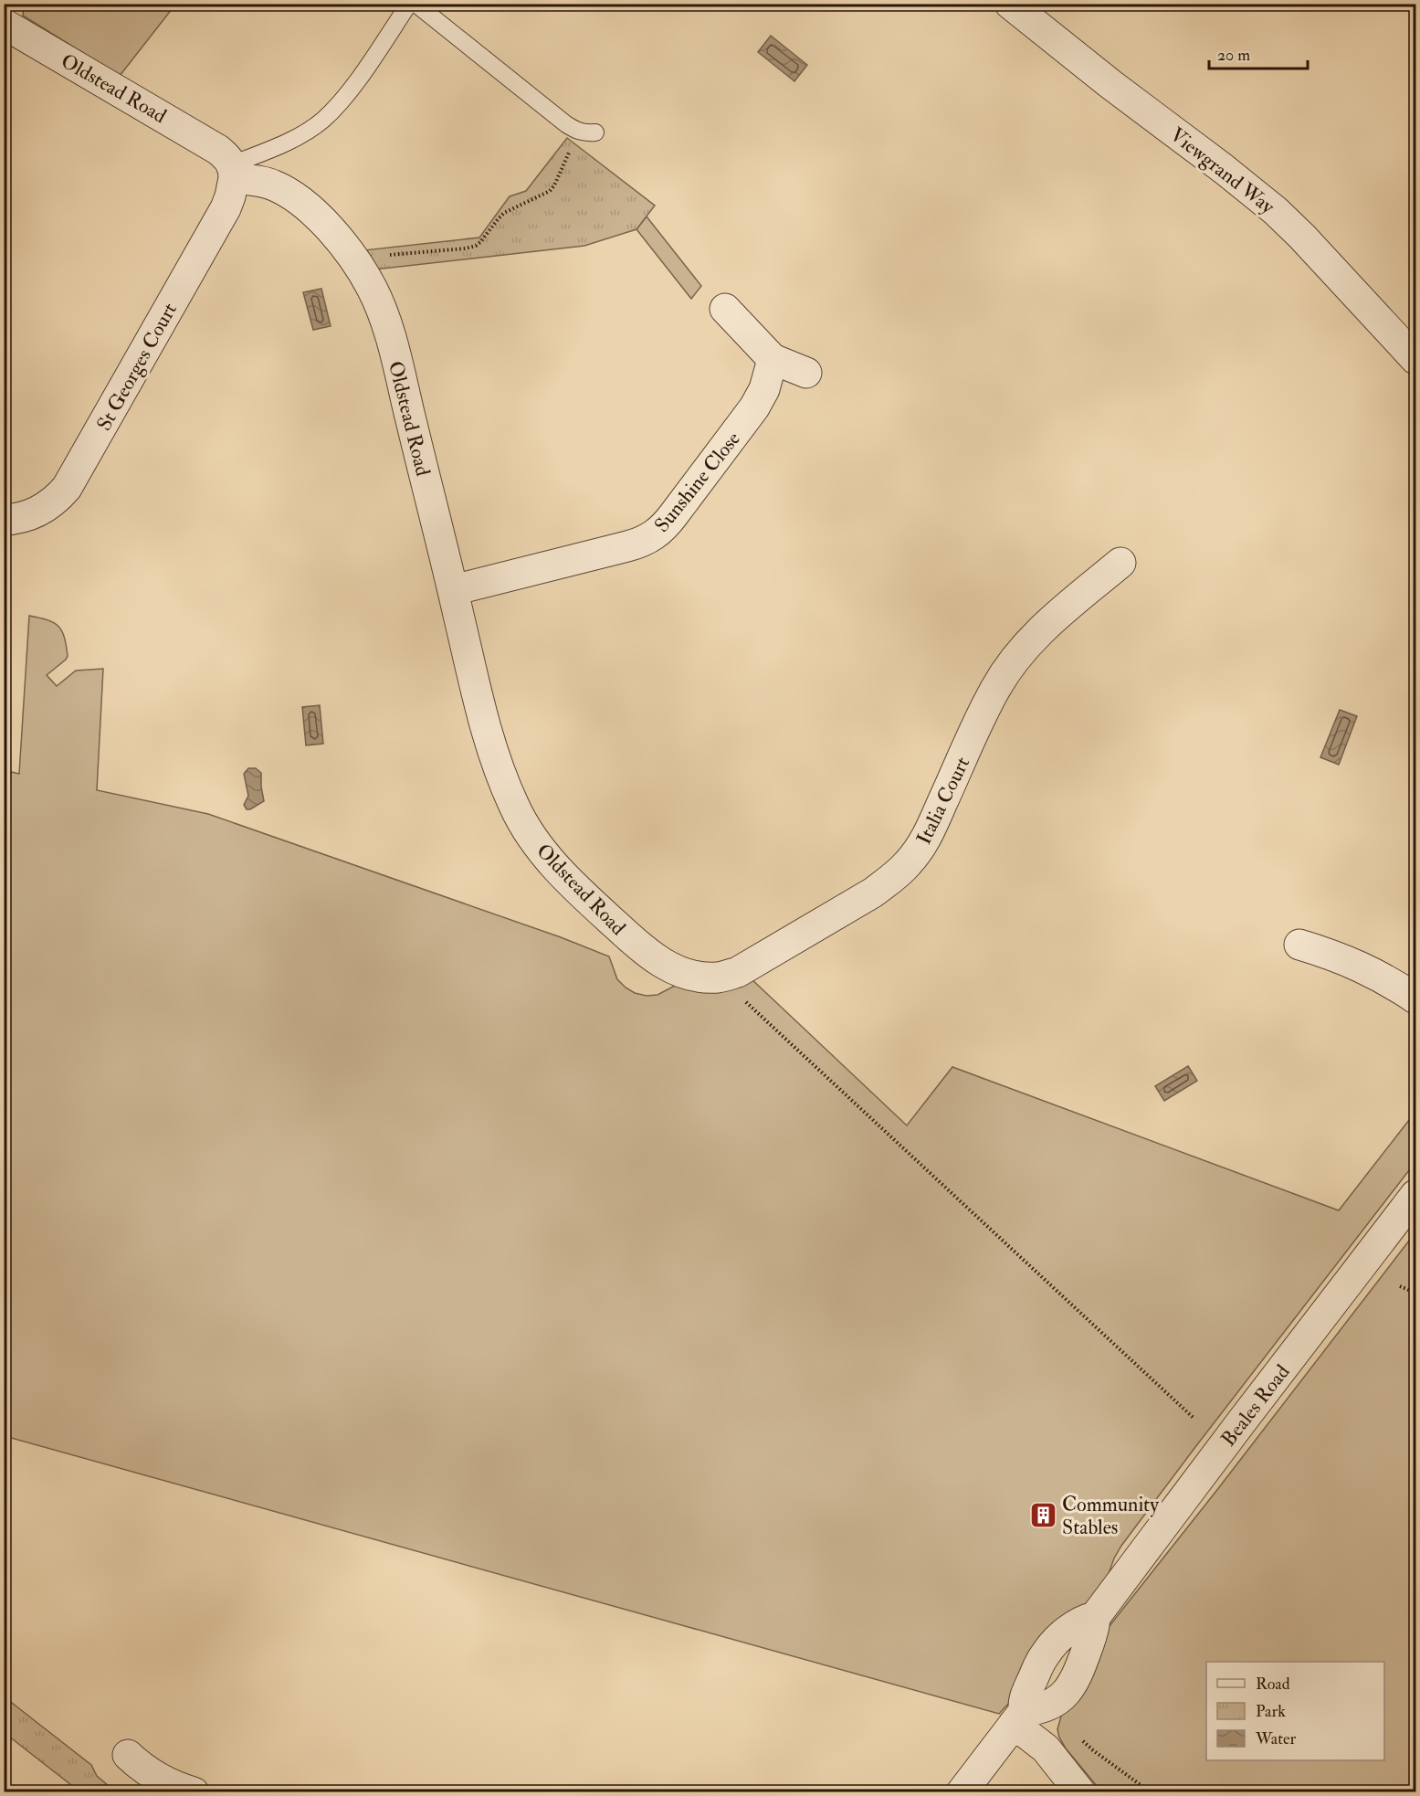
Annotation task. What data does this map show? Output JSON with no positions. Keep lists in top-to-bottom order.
{
  "streets": {
    "street": [
      "Oldstead Road",
      "Viewgrand Way",
      "St Georges Court",
      "Sunshine Close",
      "Italia Court",
      "Beales Road"
    ]
  },
  "crossings": [
    ["Oldstead Road", "St Georges Court"],
    ["Oldstead Road", "Sunshine Close"],
    ["Oldstead Road", "Italia Court"]
  ],
  "places": {
    "building": ["Community Stables"]
  },
  "legend": ["Road", "Park", "Water"],
  "scale_bar": "20 m"
}
